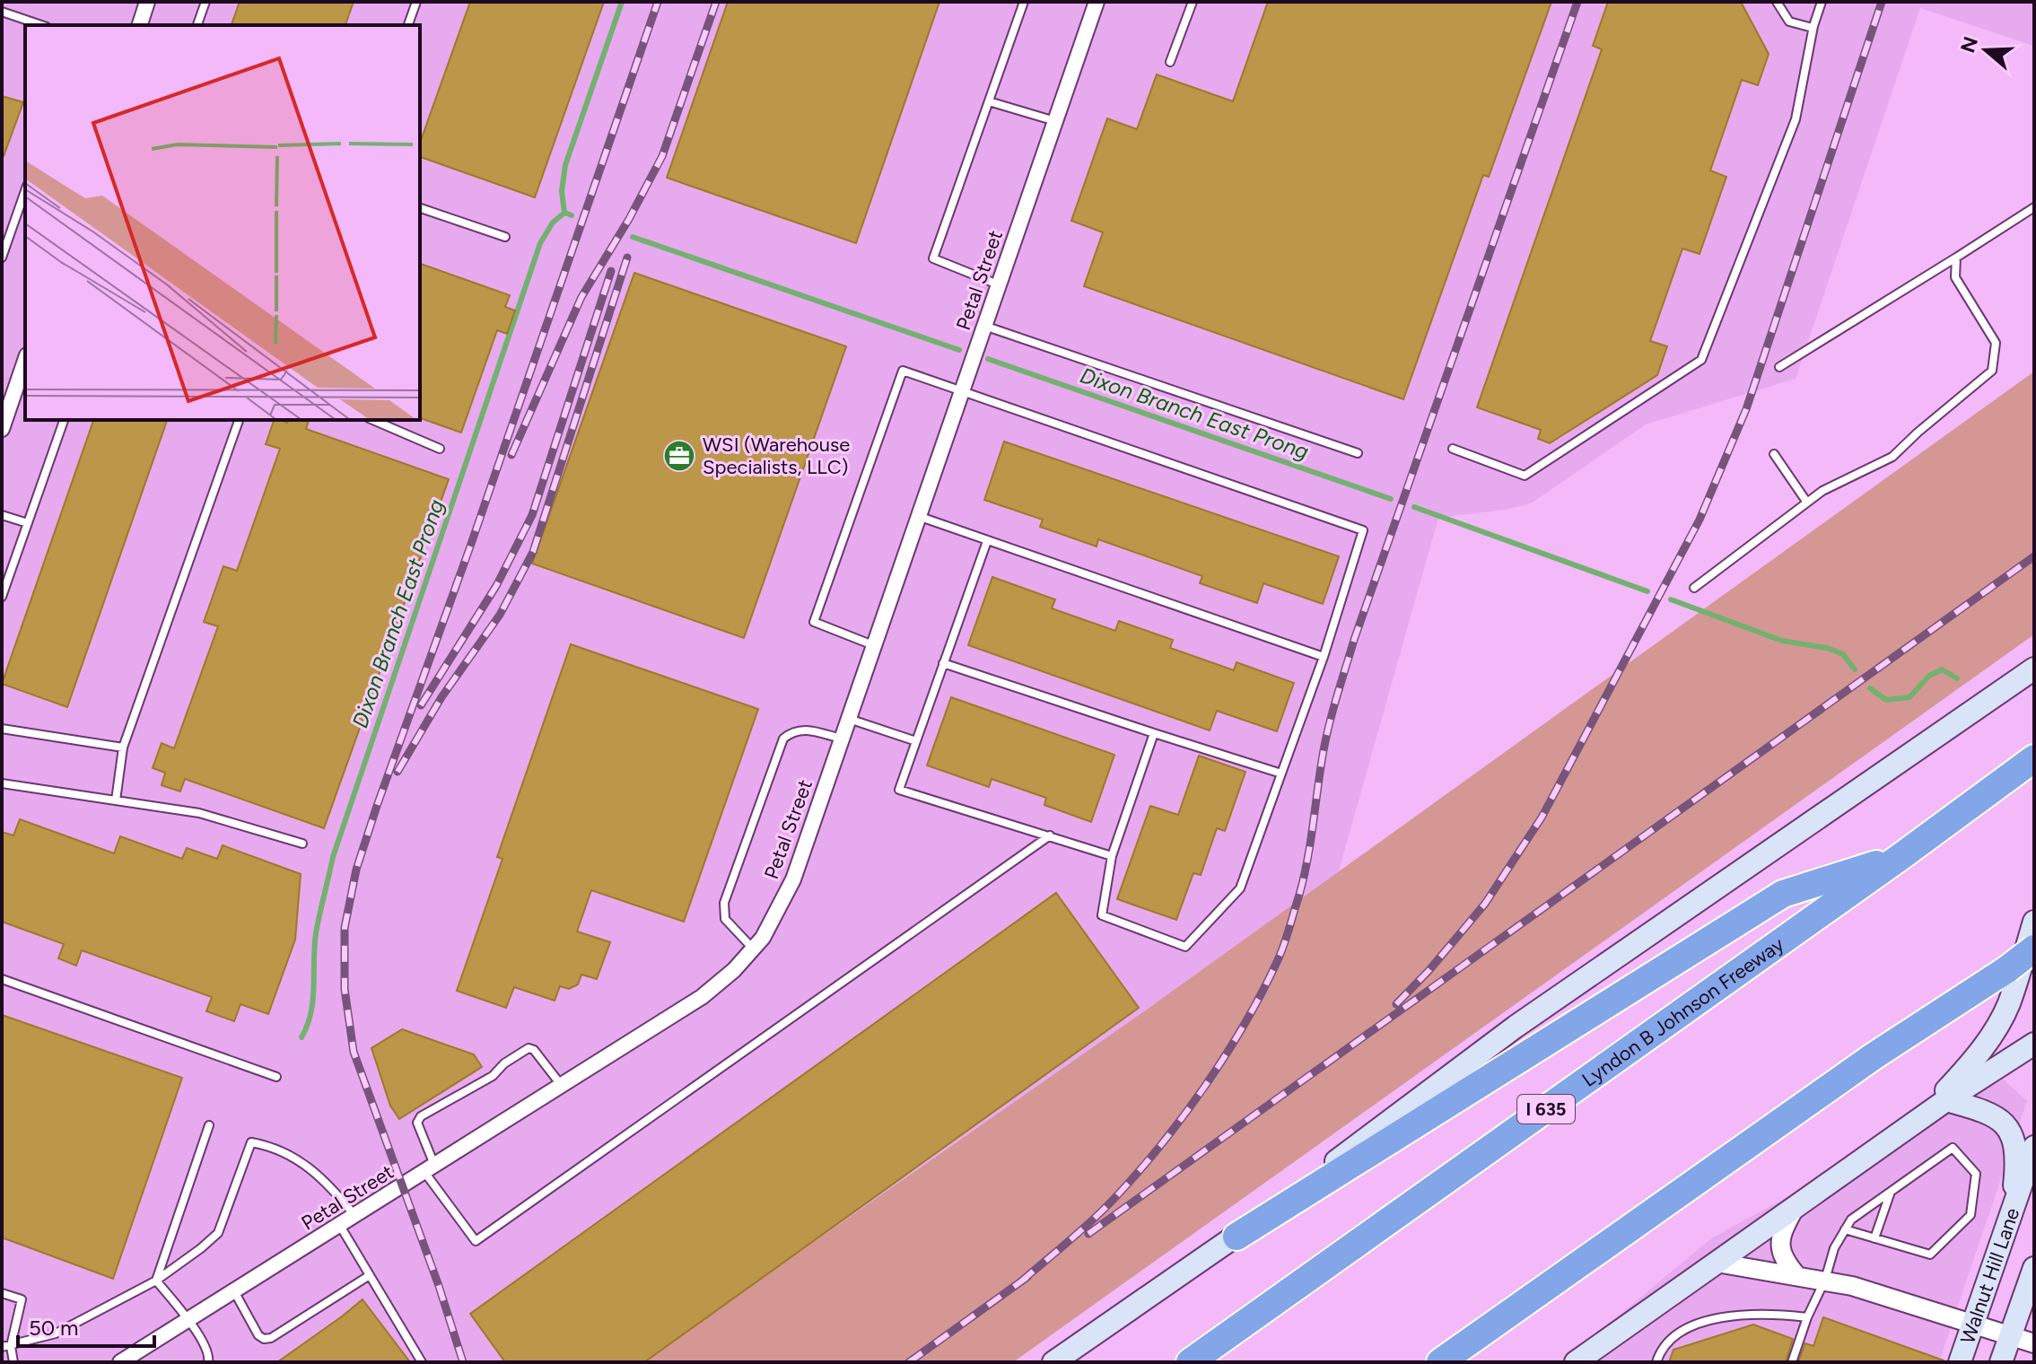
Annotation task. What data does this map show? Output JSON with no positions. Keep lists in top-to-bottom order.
{
  "streets": {
    "highway": ["Lyndon B Johnson Freeway", "I 635"],
    "main road": ["Walnut Hill Lane"],
    "street": ["Petal Street"]
  },
  "water": ["Dixon Branch East Prong"],
  "places": {
    "office": ["WSI (Warehouse Specialists, LLC)"]
  },
  "scale_bar": "50 m",
  "north": "left"
}
